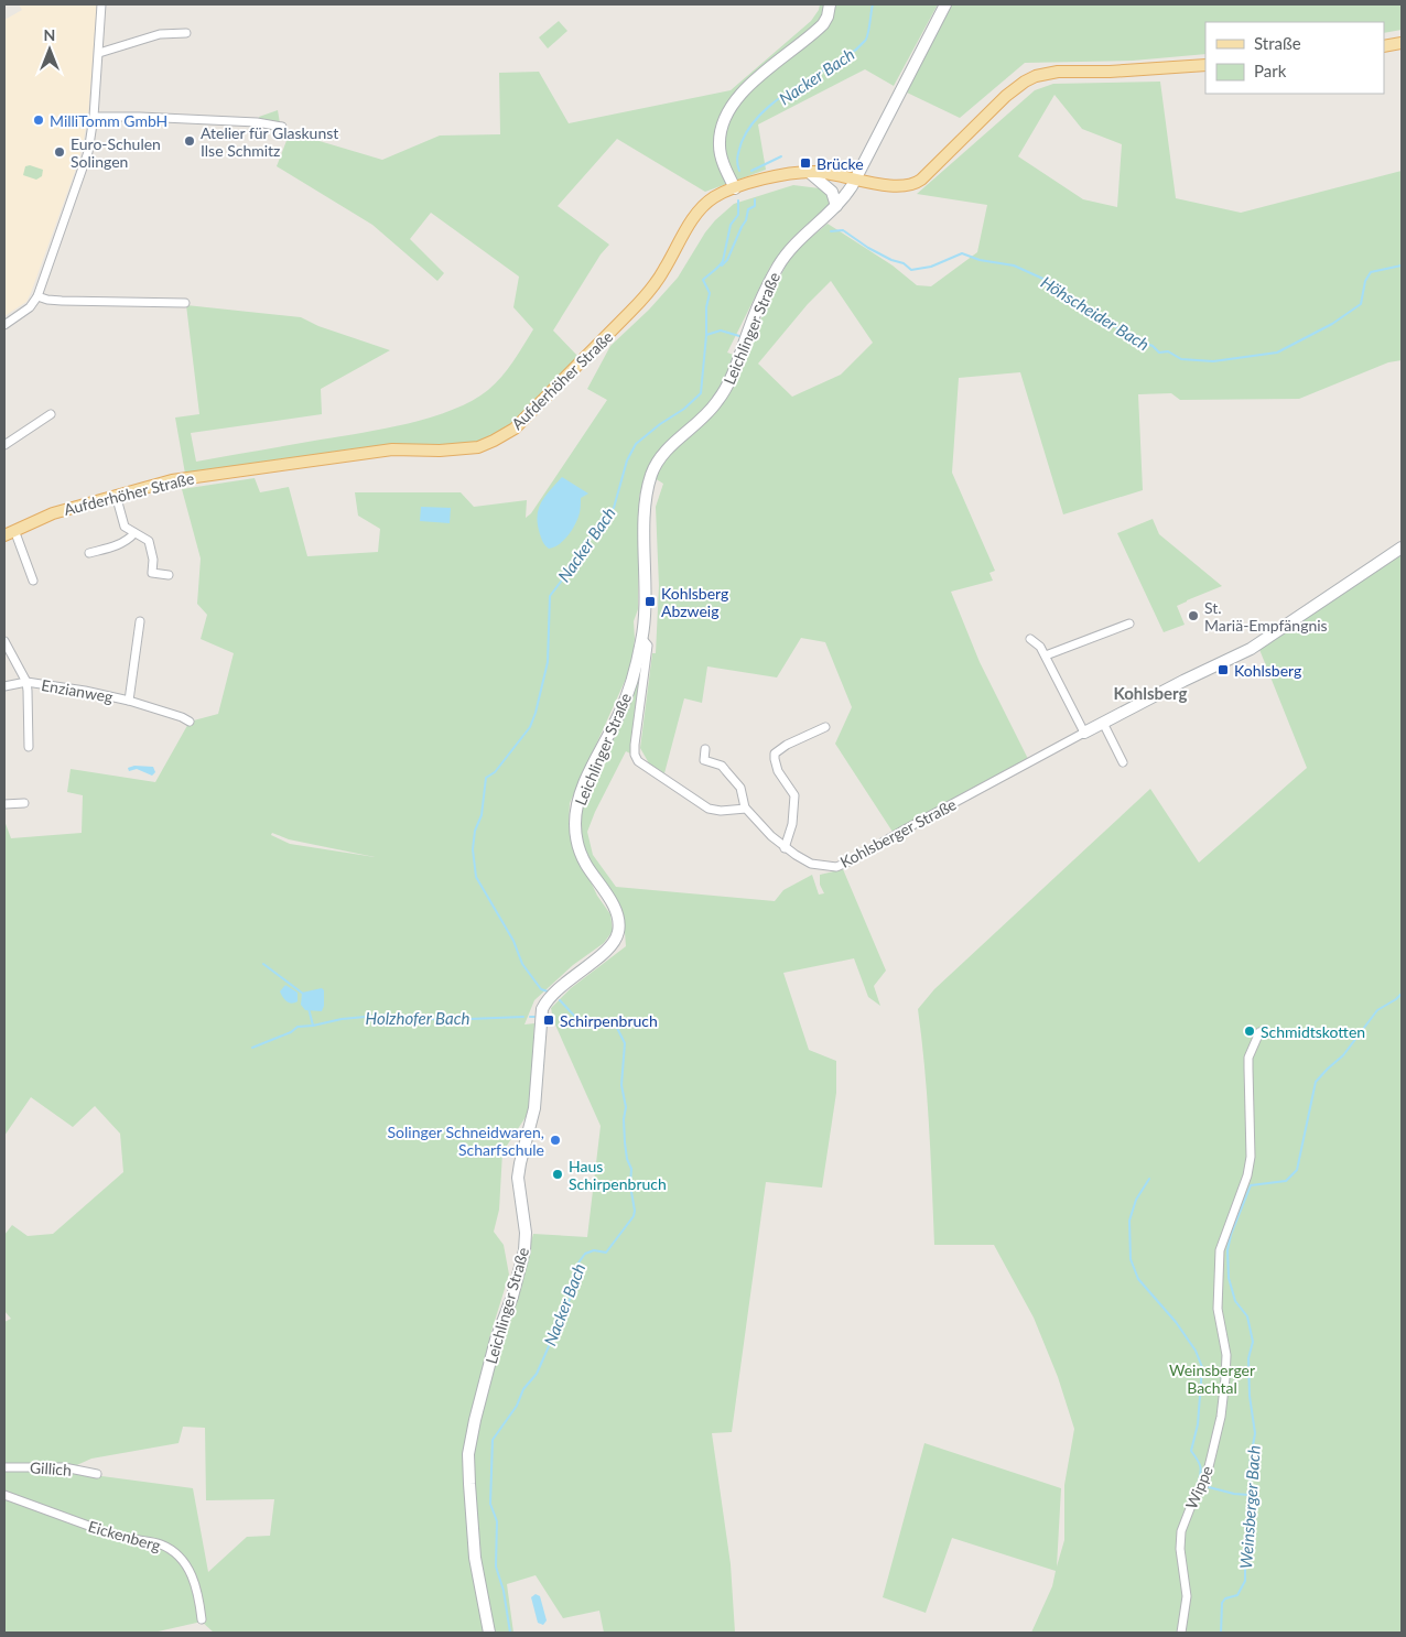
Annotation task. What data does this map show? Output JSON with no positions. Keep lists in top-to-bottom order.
{
  "streets": {
    "main road": ["Leichlinger Straße", "Aufderhöher Straße", "Kohlsberger Straße"],
    "street": [
      "Enzianweg",
      "Gillich",
      "Wippe",
      "Eickenberg"
    ]
  },
  "crossings": [
    ["Leichlinger Straße", "Aufderhöher Straße"]
  ],
  "districts": ["Kohlsberg"],
  "water": [
    "Nacker Bach",
    "Höhscheider Bach",
    "Holzhofer Bach",
    "Weinsberger Bach"
  ],
  "parks": ["Weinsberger Bachtal"],
  "places": {
    "other": [
      "MilliTomm GmbH",
      "Atelier für Glaskunst Ilse Schmitz",
      "Euro-Schulen Solingen",
      "St. Mariä-Empfängnis",
      "Schmidtskotten",
      "Solinger Schneidwaren, Scharfschule",
      "Haus Schirpenbruch"
    ],
    "transit": [
      "Brücke",
      "Kohlsberg Abzweig",
      "Kohlsberg",
      "Schirpenbruch"
    ]
  },
  "legend": ["Straße", "Park"],
  "north": "top"
}
